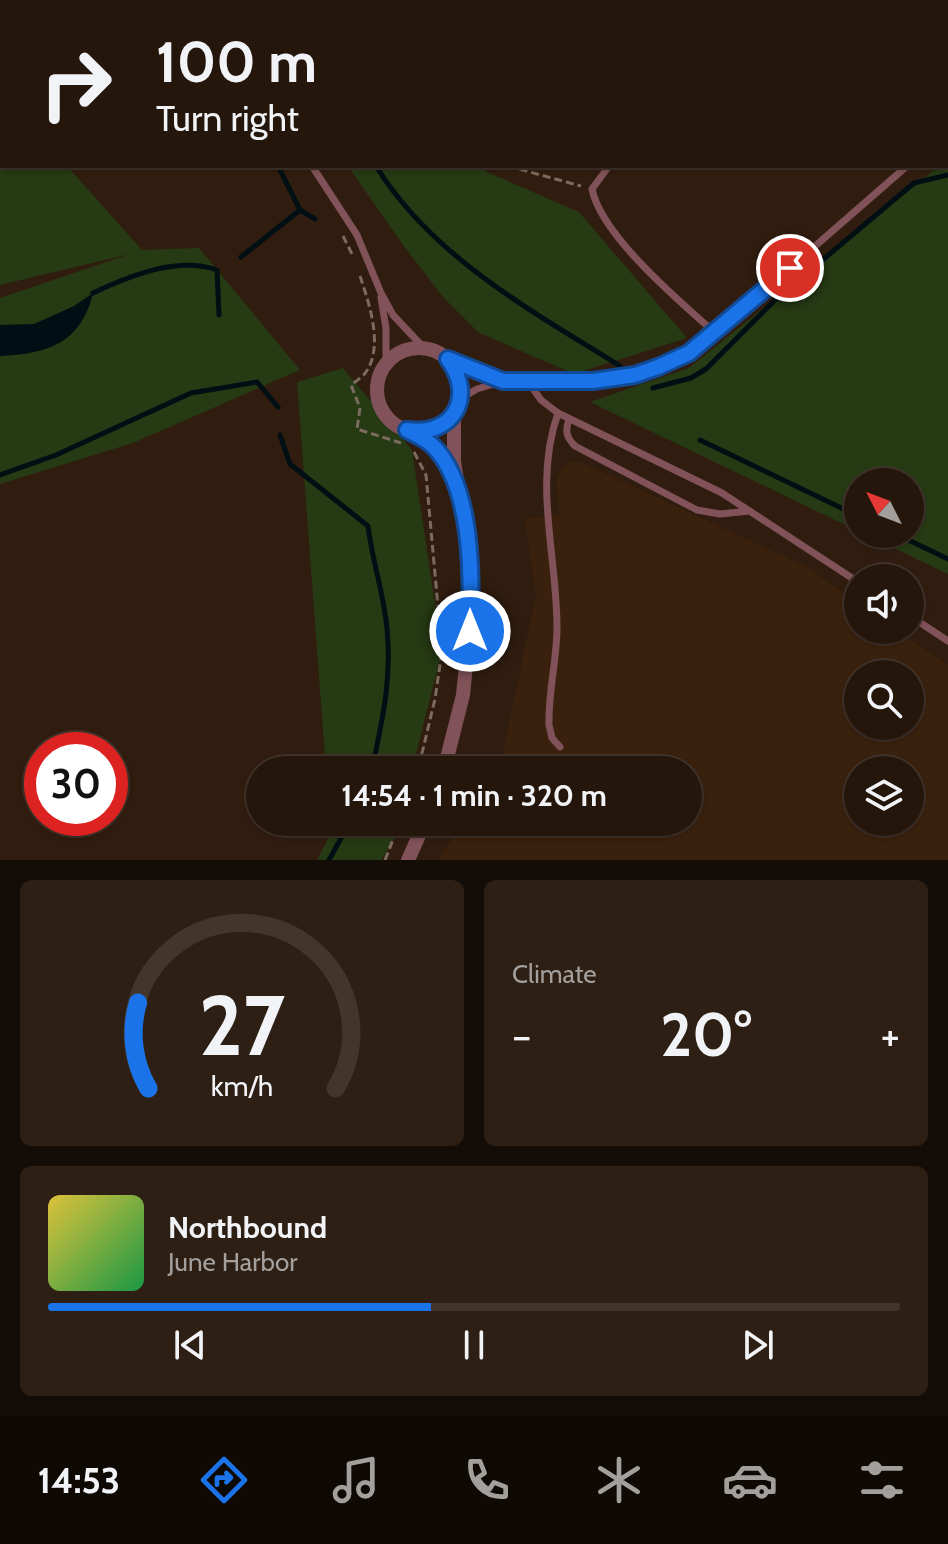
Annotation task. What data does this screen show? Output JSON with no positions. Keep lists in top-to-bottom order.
{
  "north": "top left",
  "page": {
    "turn": ["100 m", "Turn right"],
    "limit": "30",
    "trip": "14:54 · 1 min · 320 m",
    "tile": "Climate",
    "heat": ["−", "20°", "+"],
    "song": ["Northbound", "June Harbor"],
    "tabs": "14:53",
    "gauge": ["27", "km/h"]
  }
}
